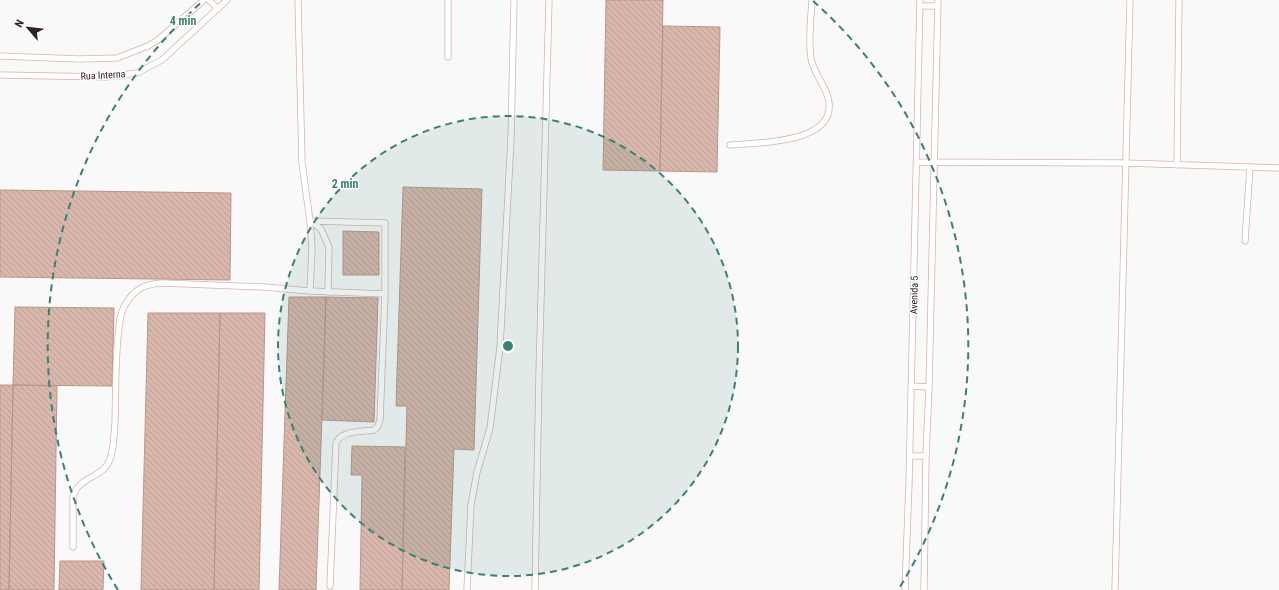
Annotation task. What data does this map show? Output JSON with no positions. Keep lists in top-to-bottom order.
{
  "streets": {
    "lane": ["Rua Interna", "Avenida 5"]
  },
  "north": "top left",
  "rings": ["4 min", "2 min"]
}
